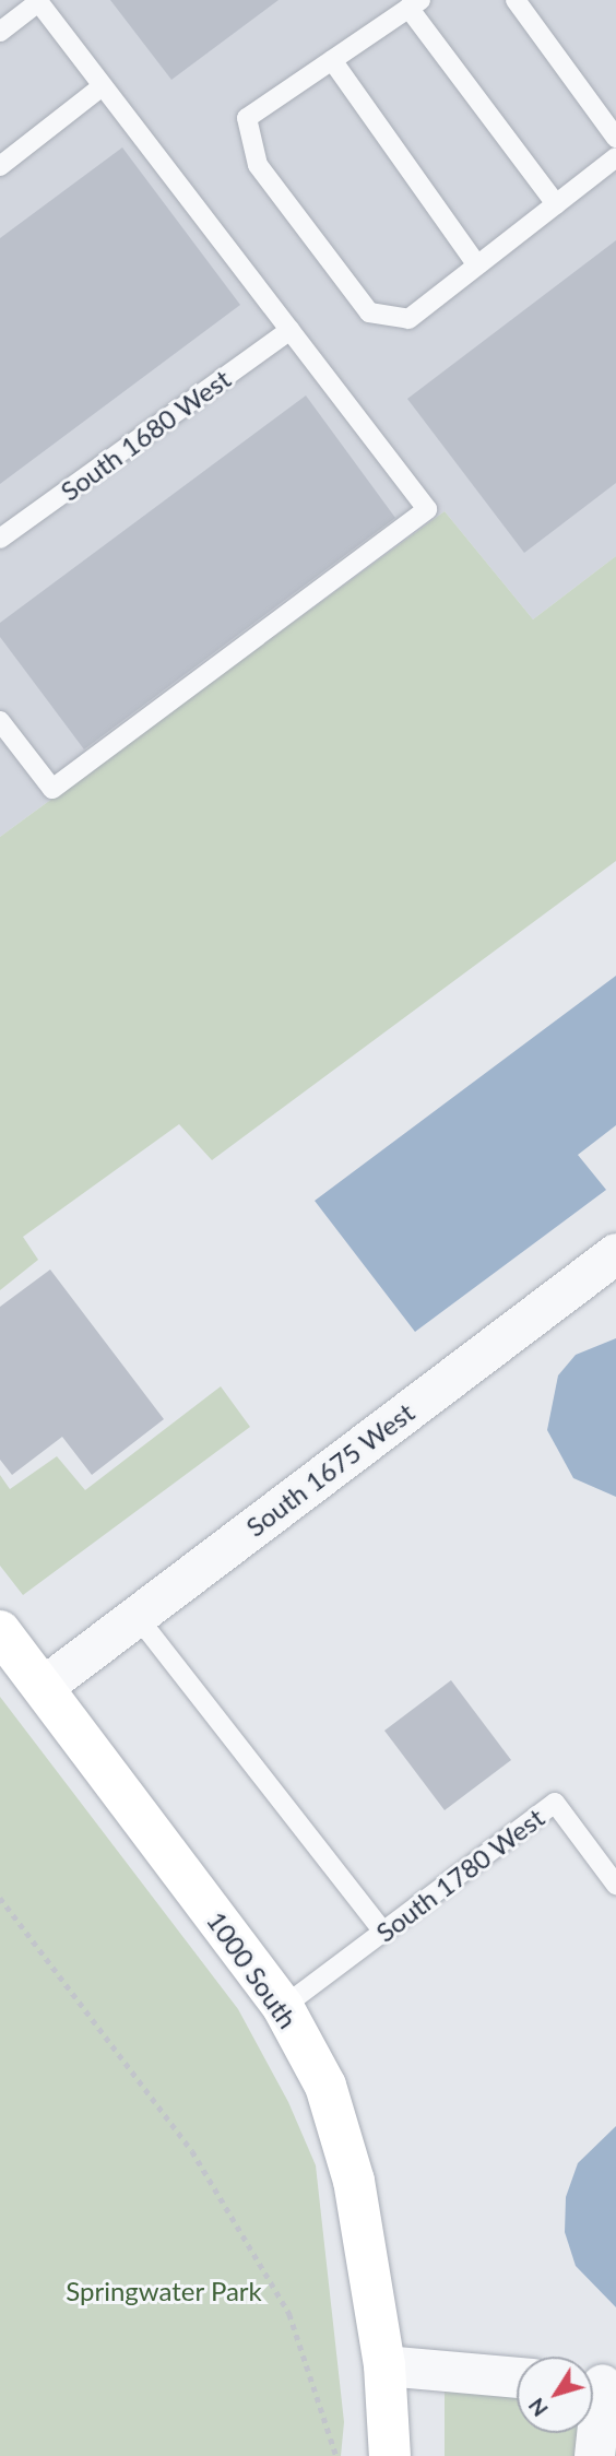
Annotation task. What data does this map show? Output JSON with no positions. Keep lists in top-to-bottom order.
{
  "streets": {
    "street": ["South 1675 West", "1000 South"],
    "lane": ["South 1680 West", "South 1780 West"]
  },
  "crossings": [
    ["South 1675 West", "1000 South"],
    ["South 1780 West", "1000 South"]
  ],
  "parks": ["Springwater Park"],
  "north": "bottom left"
}
